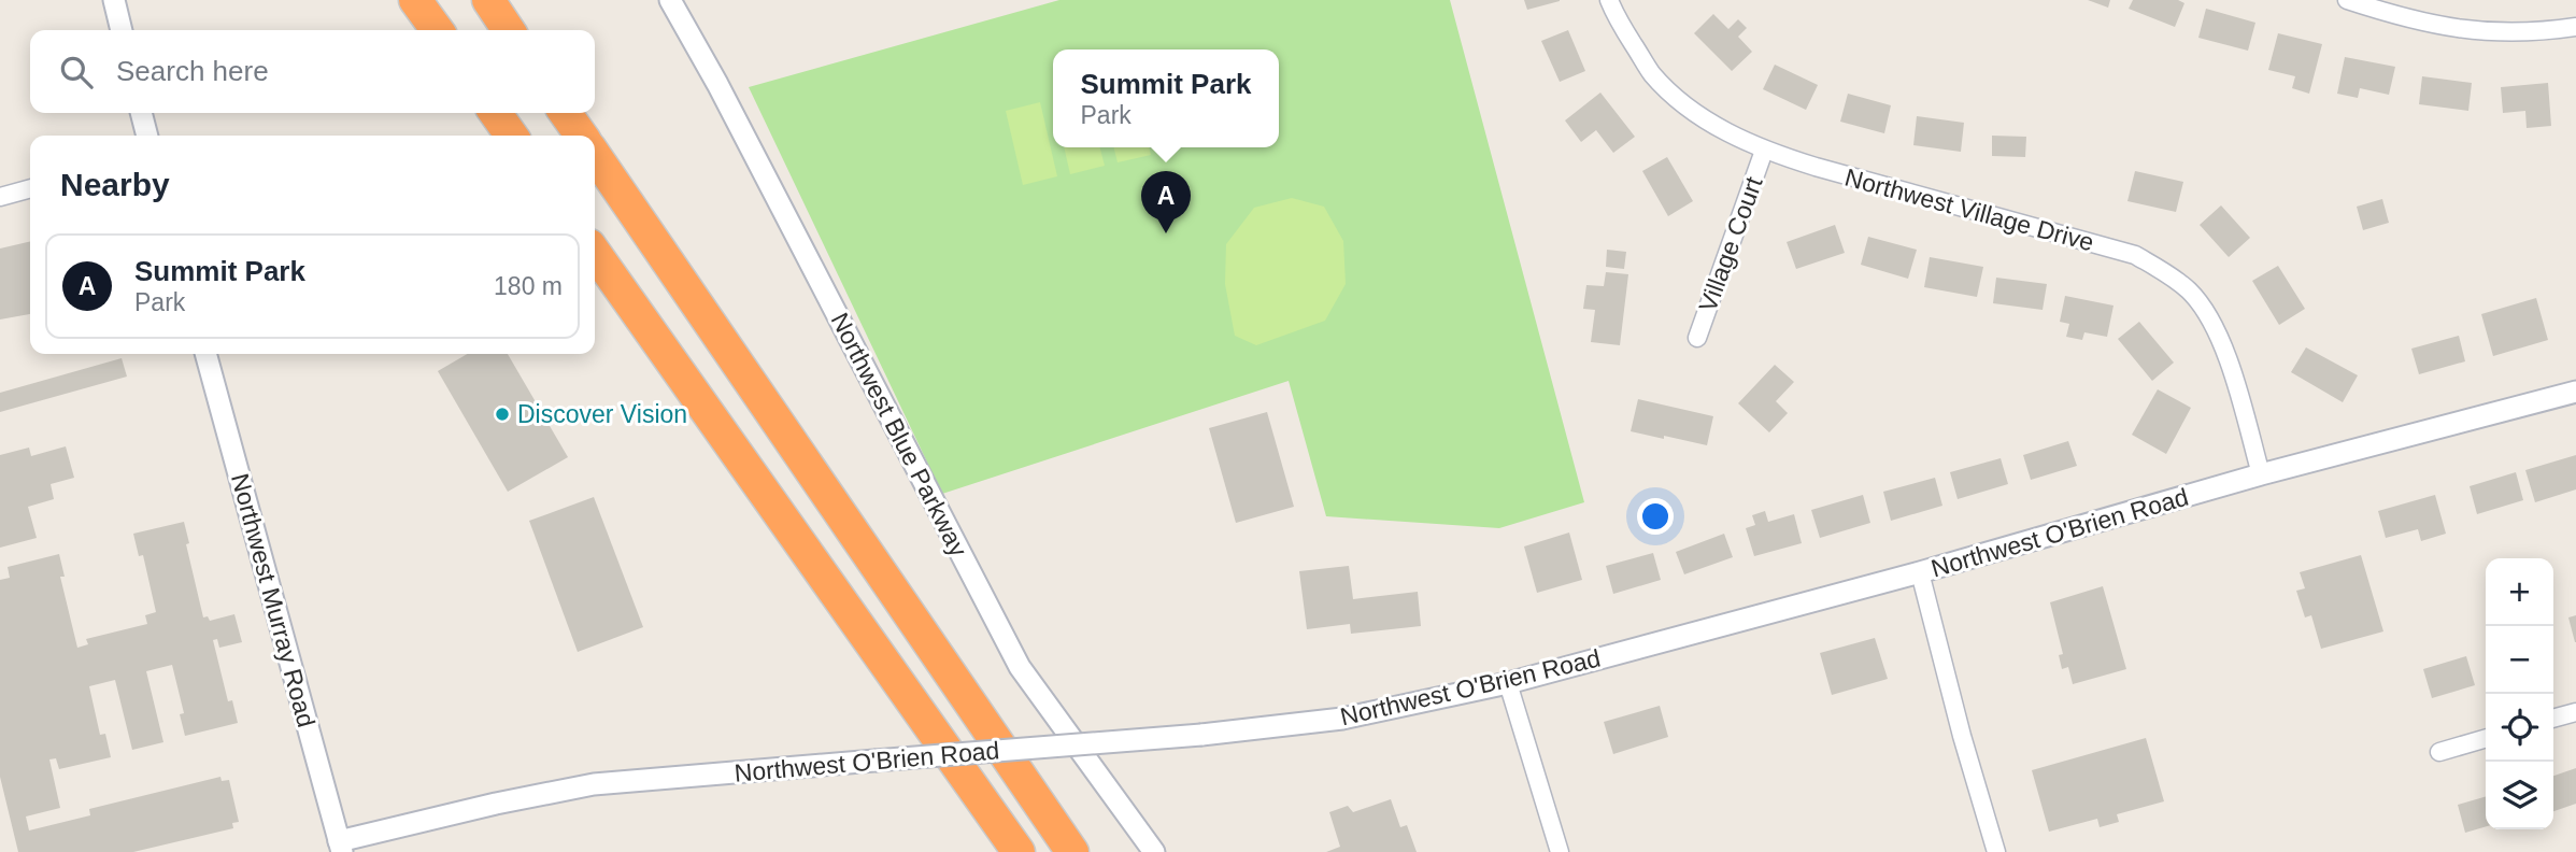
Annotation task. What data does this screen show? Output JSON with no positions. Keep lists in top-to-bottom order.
{
  "streets": {
    "street": [
      "Northwest Village Drive",
      "Village Court",
      "Northwest Blue Parkway",
      "Northwest O'Brien Road",
      "Northwest Murray Road"
    ]
  },
  "crossings": [
    ["Northwest Village Drive", "Village Court"],
    ["Northwest Village Drive", "Northwest O'Brien Road"],
    ["Northwest O'Brien Road", "Northwest Murray Road"]
  ],
  "places": ["Discover Vision"],
  "page": {
    "search": "Search here",
    "popup": ["Summit Park", "Park"],
    "heading": "Nearby",
    "pins": "A",
    "list": [
      {
        "mark": "A",
        "name": "Summit Park",
        "note": "Park",
        "value": "180 m"
      }
    ],
    "map_buttons": ["+", "−"]
  }
}
